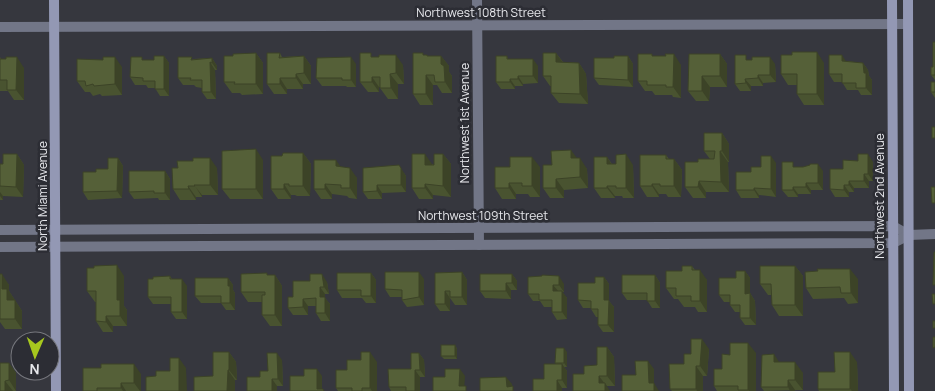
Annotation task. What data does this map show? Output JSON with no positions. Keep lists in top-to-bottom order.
{
  "streets": {
    "street": [
      "Northwest 108th Street",
      "Northwest 1st Avenue",
      "North Miami Avenue",
      "Northwest 2nd Avenue",
      "Northwest 109th Street"
    ]
  },
  "crossings": [
    ["Northwest 108th Street", "Northwest 1st Avenue"],
    ["Northwest 108th Street", "North Miami Avenue"],
    ["Northwest 108th Street", "Northwest 2nd Avenue"],
    ["Northwest 1st Avenue", "Northwest 109th Street"],
    ["North Miami Avenue", "Northwest 109th Street"],
    ["Northwest 2nd Avenue", "Northwest 109th Street"]
  ],
  "north": "bottom"
}
